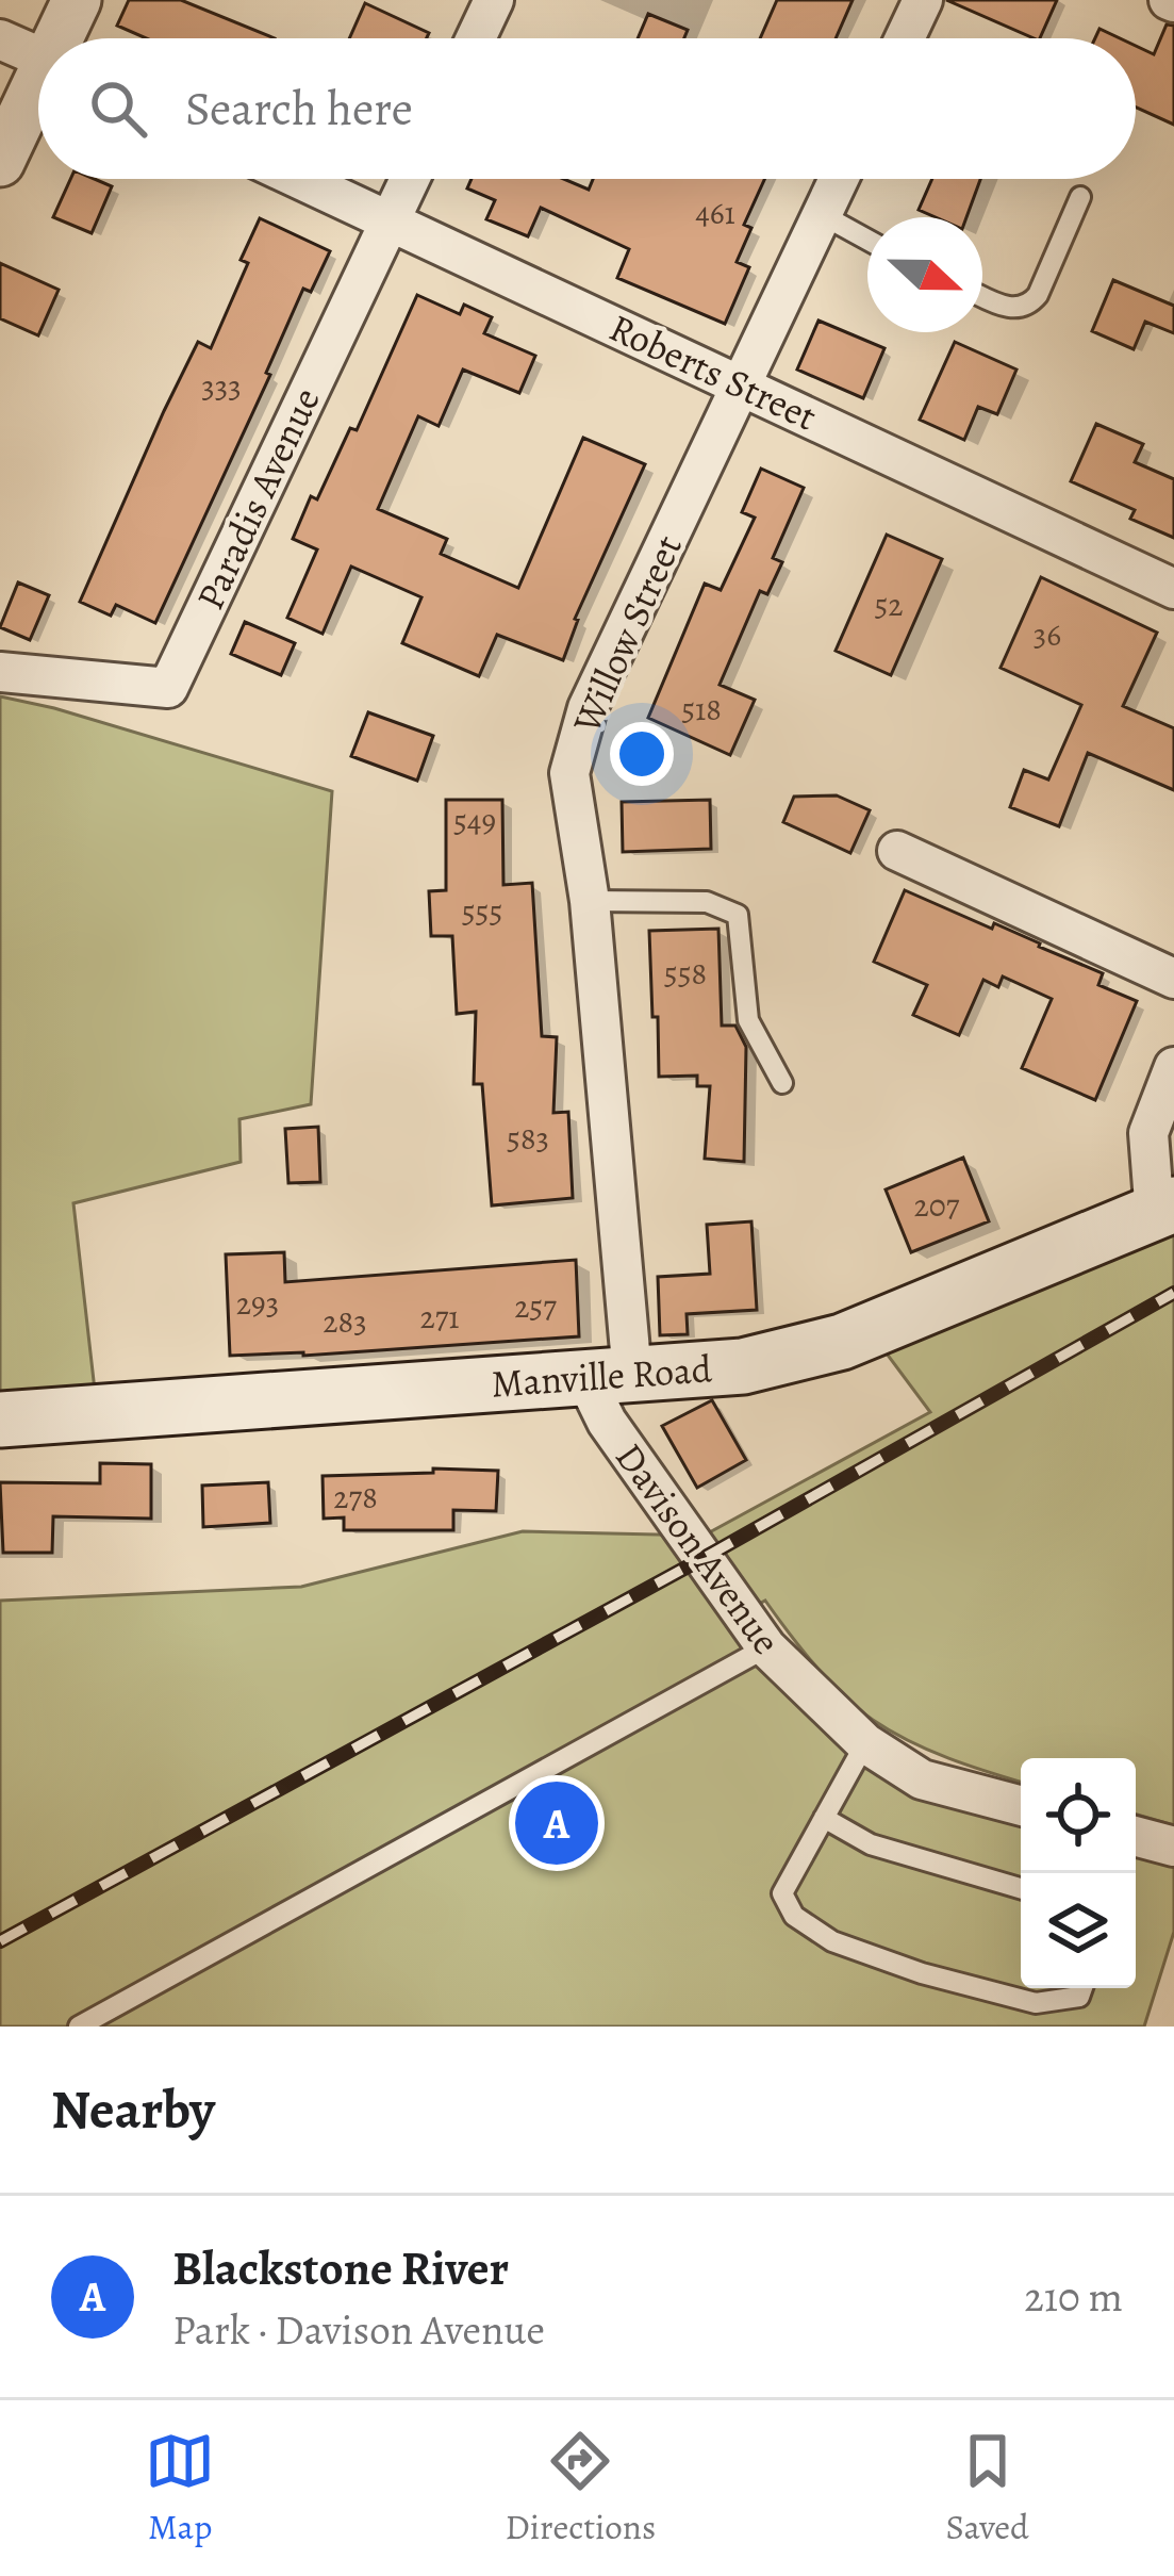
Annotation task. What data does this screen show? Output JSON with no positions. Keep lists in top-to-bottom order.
{
  "streets": {
    "main road": ["Manville Road"],
    "street": [
      "Roberts Street",
      "Paradis Avenue",
      "Willow Street",
      "Davison Avenue"
    ]
  },
  "crossings": [
    ["Roberts Street", "Paradis Avenue"],
    ["Roberts Street", "Willow Street"],
    ["Willow Street", "Manville Road"],
    ["Willow Street", "Davison Avenue"],
    ["Manville Road", "Davison Avenue"]
  ],
  "house_numbers": [
    "461",
    "333",
    "52",
    "36",
    "518",
    "549",
    "555",
    "558",
    "583",
    "207",
    "293",
    "257",
    "271",
    "283",
    "278"
  ],
  "north": "right",
  "page": {
    "search": "Search here",
    "pins": "A",
    "heading": "Nearby",
    "list": [
      {
        "mark": "A",
        "name": "Blackstone River",
        "note": "Park · Davison Avenue",
        "value": "210 m"
      }
    ],
    "nav": ["Map", "Directions", "Saved"]
  }
}
